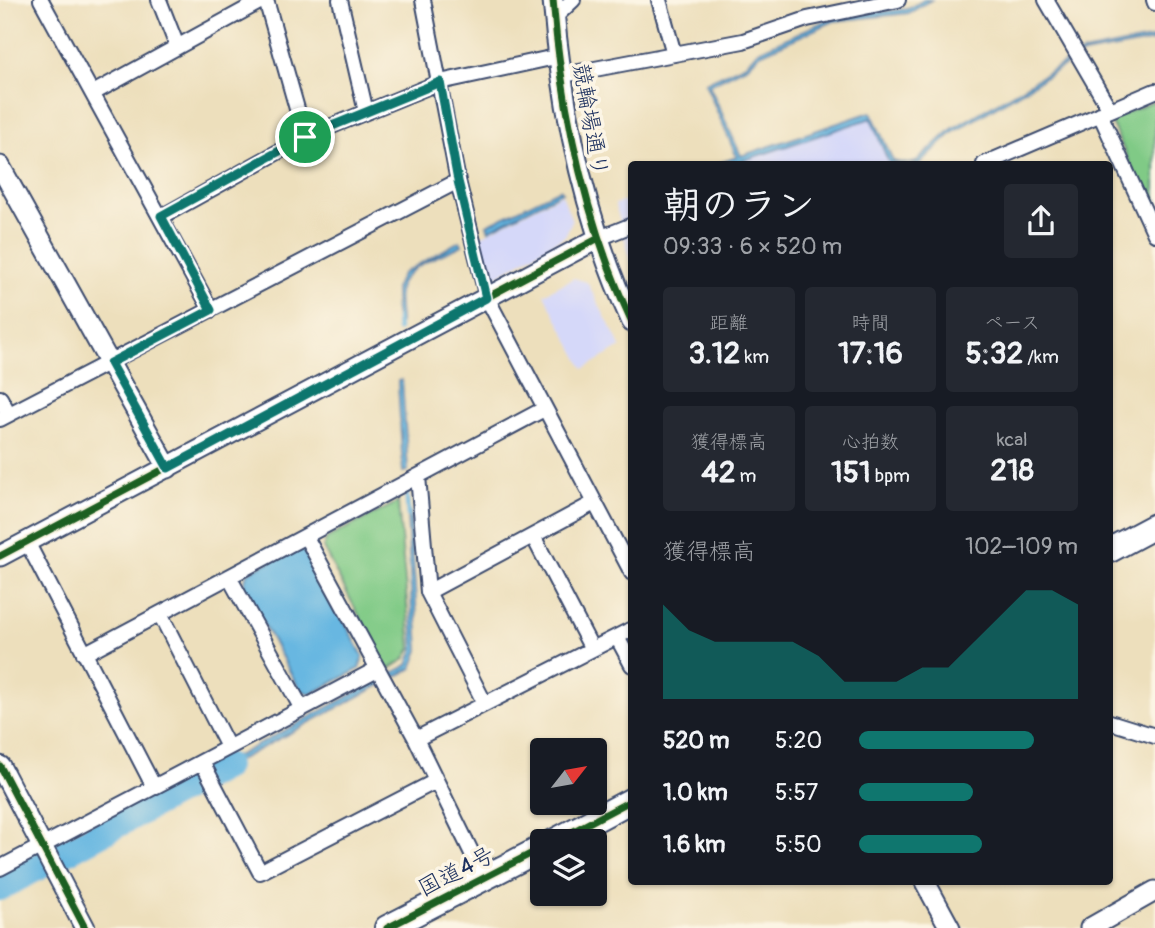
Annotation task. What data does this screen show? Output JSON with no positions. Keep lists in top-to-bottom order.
{
  "streets": {
    "highway": ["国道4号"],
    "street": ["競輪場通り"]
  },
  "north": "top right",
  "page": {
    "heading": ["朝のラン", "09:33 · 6 × 520 m"],
    "stats": [
      ["距離", "3.12 km"],
      ["時間", "17:16"],
      ["ペース", "5:32 /km"],
      ["獲得標高", "42 m"],
      ["心拍数", "151 bpm"],
      ["kcal", "218"]
    ],
    "chart": ["獲得標高", "102–109 m"],
    "list": [
      {
        "name": "520 m",
        "note": "5:20"
      },
      {
        "name": "1.0 km",
        "note": "5:57"
      },
      {
        "name": "1.6 km",
        "note": "5:50"
      }
    ]
  }
}
